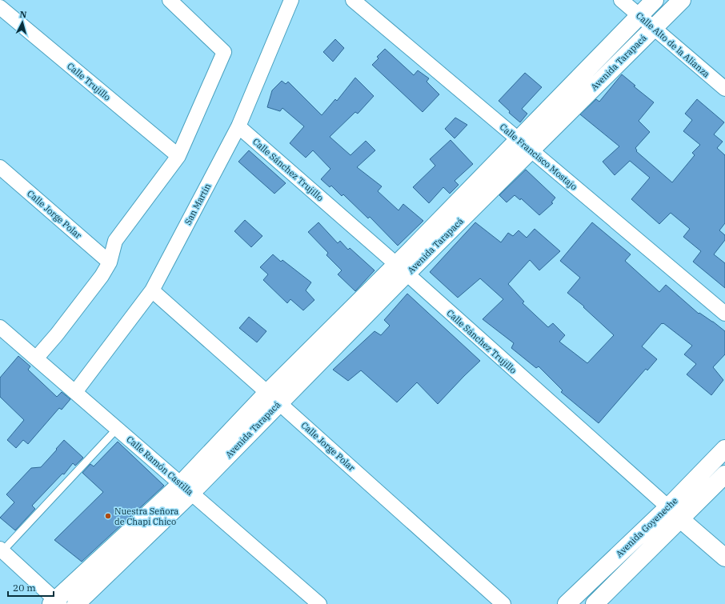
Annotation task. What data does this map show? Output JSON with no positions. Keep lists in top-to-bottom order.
{
  "streets": {
    "street": [
      "Calle Alto de la Alianza",
      "Avenida Tarapacá",
      "Calle Trujillo",
      "Calle Francisco Mostajo",
      "Calle Sánchez Trujillo",
      "San Martín",
      "Calle Jorge Polar",
      "Calle Ramón Castilla",
      "Avenida Goyeneche"
    ]
  },
  "crossings": [
    ["Calle Alto de la Alianza", "Avenida Tarapacá"],
    ["Avenida Tarapacá", "Calle Francisco Mostajo"],
    ["Avenida Tarapacá", "Calle Sánchez Trujillo"],
    ["Avenida Tarapacá", "Calle Jorge Polar"],
    ["Avenida Tarapacá", "Calle Ramón Castilla"],
    ["Calle Sánchez Trujillo", "San Martín"],
    ["Calle Sánchez Trujillo", "Avenida Goyeneche"],
    ["San Martín", "Calle Jorge Polar"],
    ["San Martín", "Calle Ramón Castilla"]
  ],
  "places": ["Nuestra Señora de Chapi Chico"],
  "scale_bar": "20 m",
  "north": "top"
}
